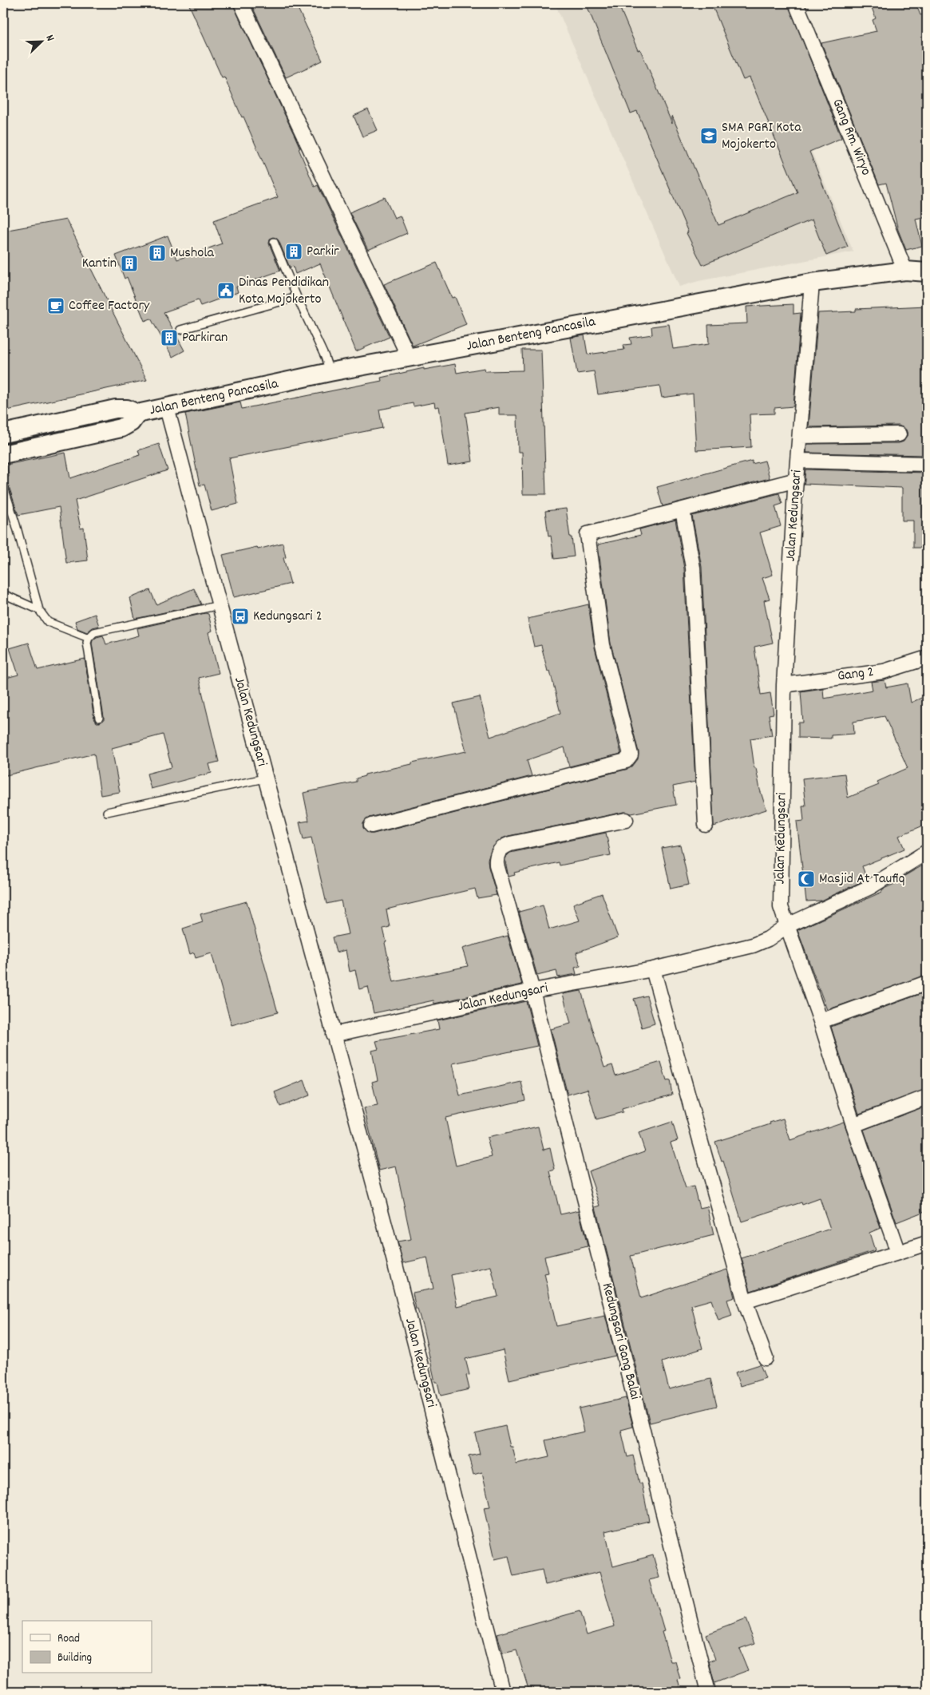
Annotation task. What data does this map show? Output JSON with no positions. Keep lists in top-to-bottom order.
{
  "streets": {
    "street": [
      "Gang Rm. Wiryo",
      "Jalan Benteng Pancasila",
      "Jalan Kedungsari",
      "Gang 2",
      "Kedungsari Gang Balai"
    ]
  },
  "crossings": [
    ["Gang Rm. Wiryo", "Jalan Benteng Pancasila"],
    ["Jalan Benteng Pancasila", "Jalan Kedungsari"],
    ["Jalan Kedungsari", "Gang 2"],
    ["Jalan Kedungsari", "Kedungsari Gang Balai"]
  ],
  "places": {
    "school or university": ["SMA PGRI Kota Mojokerto"],
    "building": [
      "Parkir",
      "Mushola",
      "Kantin",
      "Parkiran"
    ],
    "public building": ["Dinas Pendidikan Kota Mojokerto"],
    "cafe": ["Coffee Factory"],
    "bus stop": ["Kedungsari 2"],
    "mosque": ["Masjid At Taufiq"]
  },
  "legend": ["Road", "Building"],
  "north": "top right"
}
